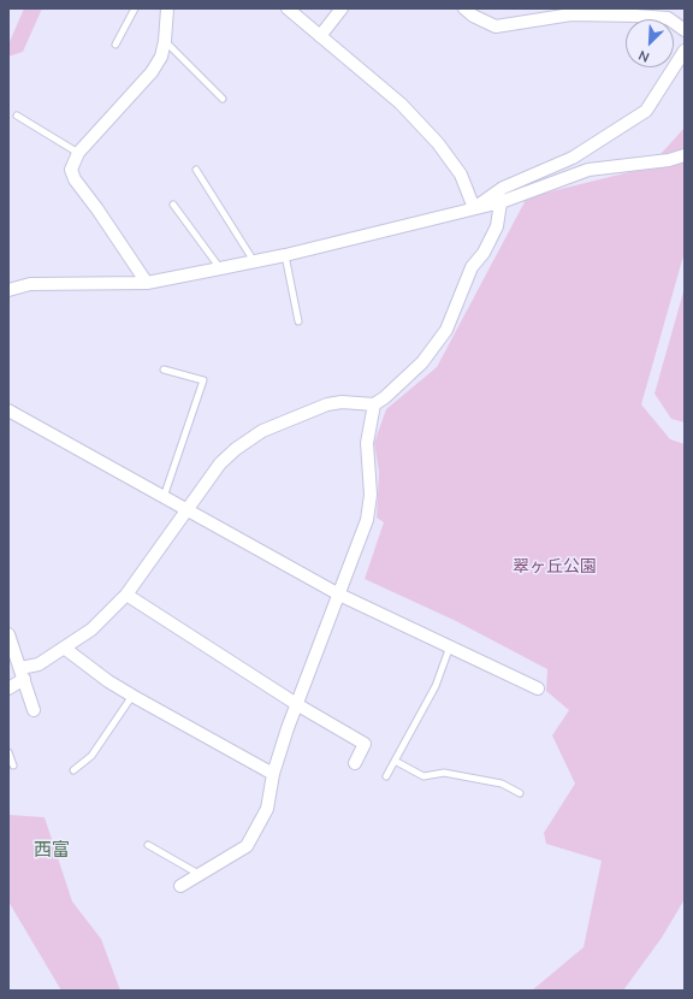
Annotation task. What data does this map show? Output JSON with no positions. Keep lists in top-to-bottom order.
{
  "districts": ["西富"],
  "parks": ["翠ヶ丘公園"],
  "north": "bottom left"
}
